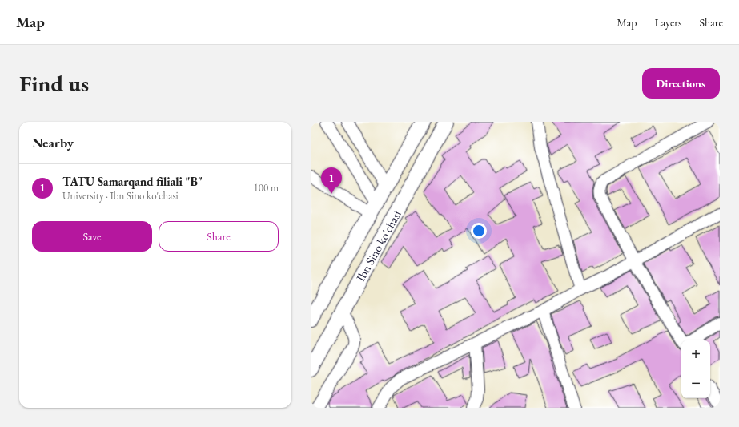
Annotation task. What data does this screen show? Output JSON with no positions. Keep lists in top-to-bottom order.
{
  "streets": {
    "main road": ["Ibn Sino ko'chasi"]
  },
  "page": {
    "header": "Map",
    "nav": ["Map", "Layers", "Share"],
    "buttons": [
      "Directions",
      ["Save", "Share"]
    ],
    "title": "Find us",
    "heading": "Nearby",
    "list": [
      {
        "mark": "1",
        "name": "TATU Samarqand filiali \"B\"",
        "note": "University · Ibn Sino ko'chasi",
        "value": "100 m"
      }
    ],
    "pins": "1",
    "map_buttons": ["+", "−"]
  }
}
